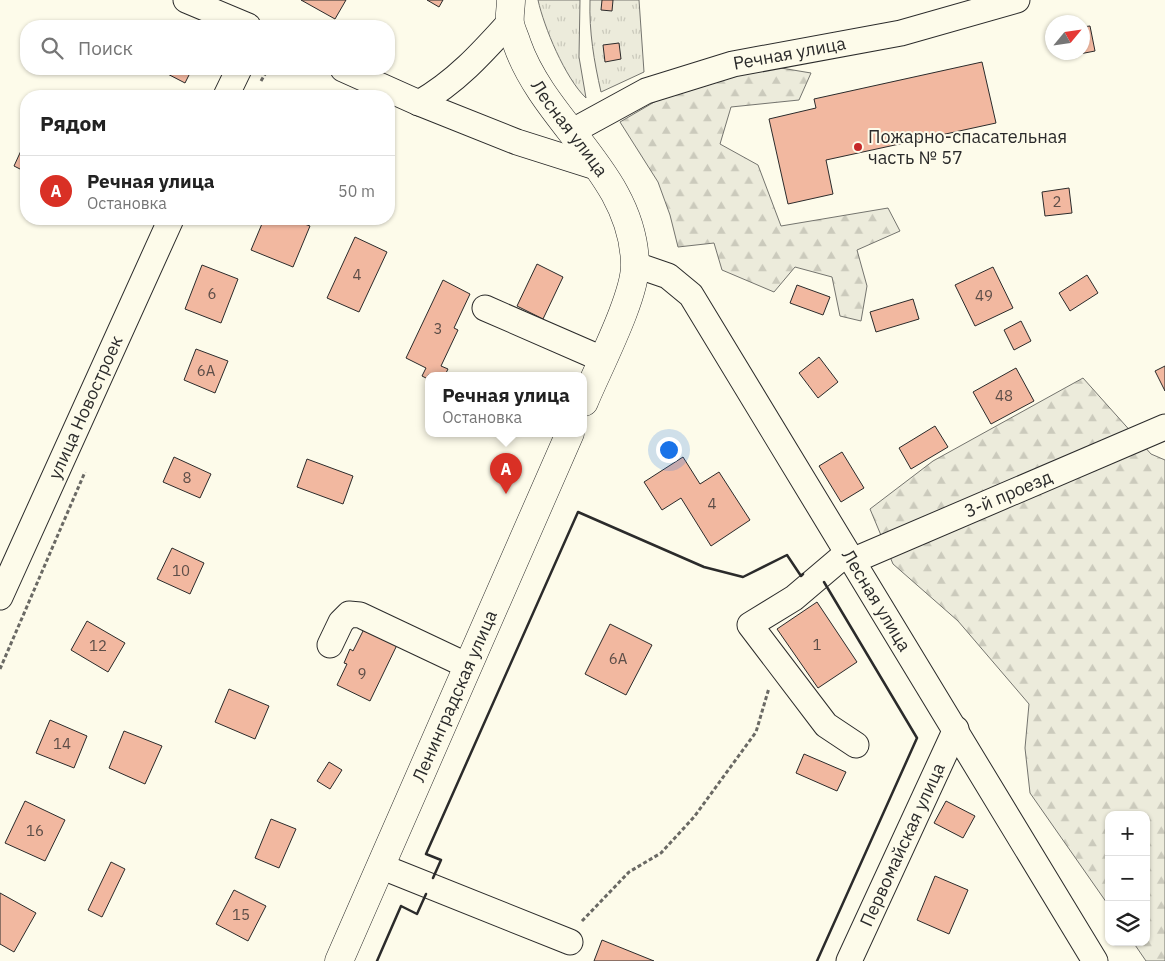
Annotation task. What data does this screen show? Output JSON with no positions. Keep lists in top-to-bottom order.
{
  "streets": {
    "main road": ["Лесная улица", "Ленинградская улица"],
    "street": [
      "Речная улица",
      "улица Новостроек",
      "3-й проезд",
      "Первомайская улица"
    ]
  },
  "crossings": [
    ["Речная улица", "Лесная улица"],
    ["Лесная улица", "3-й проезд"],
    ["Лесная улица", "Первомайская улица"]
  ],
  "places": ["Пожарно-спасательная часть № 57"],
  "house_numbers": [
    "2",
    "4",
    "6",
    "49",
    "3",
    "6А",
    "48",
    "8",
    "4",
    "10",
    "1",
    "12",
    "6А",
    "9",
    "14",
    "16",
    "15"
  ],
  "north": "top right",
  "page": {
    "search": "Поиск",
    "heading": "Рядом",
    "list": [
      {
        "mark": "A",
        "name": "Речная улица",
        "note": "Остановка",
        "value": "50 m"
      }
    ],
    "popup": ["Речная улица", "Остановка"],
    "pins": "A",
    "map_buttons": ["+", "−"]
  }
}
